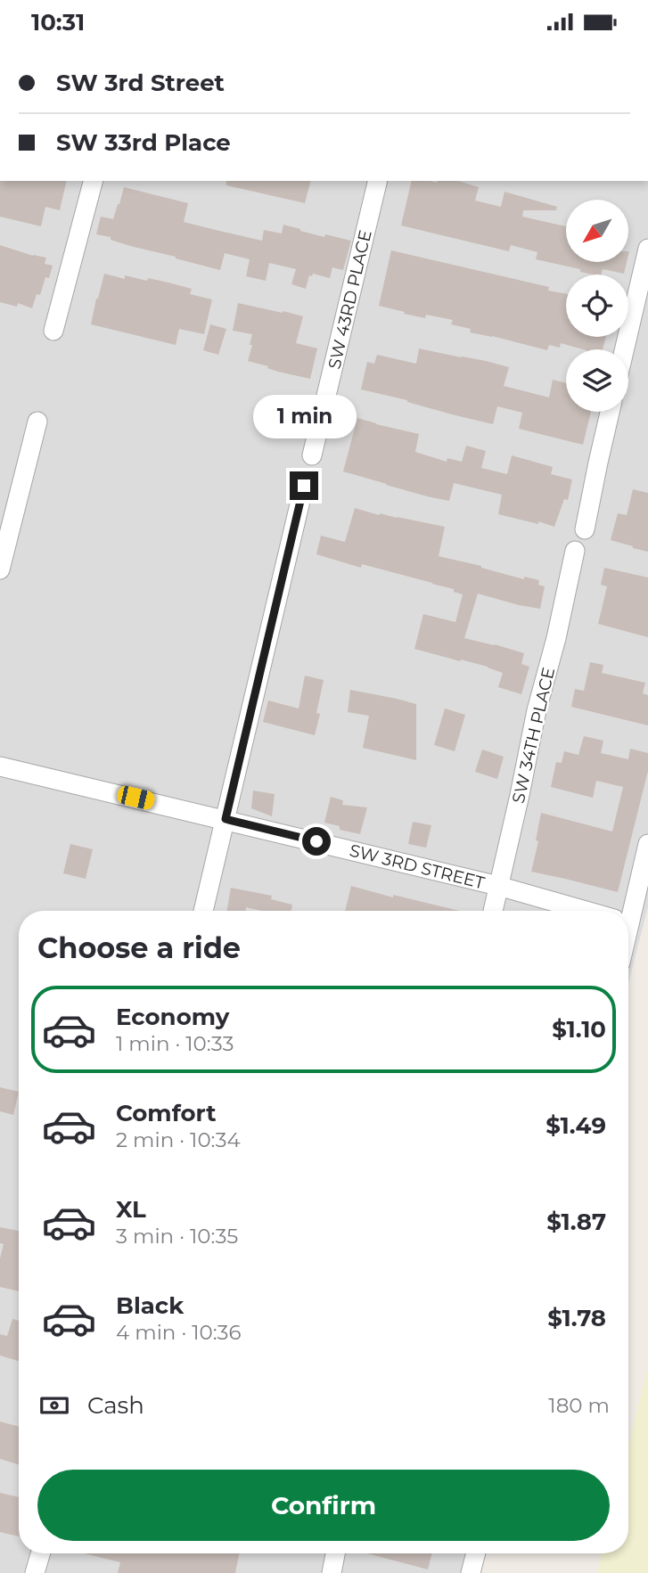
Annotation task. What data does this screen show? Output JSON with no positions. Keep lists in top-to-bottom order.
{
  "streets": {
    "street": ["SW 43RD PLACE", "SW 34TH PLACE", "SW 3RD STREET"]
  },
  "crossings": [
    ["SW 34TH PLACE", "SW 3RD STREET"]
  ],
  "north": "bottom left",
  "page": {
    "status": "10:31",
    "banner": ["SW 3rd Street", "SW 33rd Place"],
    "bubble": "1 min",
    "heading": "Choose a ride",
    "list": [
      {
        "name": "Economy",
        "note": "1 min · 10:33",
        "value": "$1.10"
      },
      {
        "name": "Comfort",
        "note": "2 min · 10:34",
        "value": "$1.49"
      },
      {
        "name": "XL",
        "note": "3 min · 10:35",
        "value": "$1.87"
      },
      {
        "name": "Black",
        "note": "4 min · 10:36",
        "value": "$1.78"
      }
    ],
    "pay": ["Cash", "180 m"],
    "buttons": "Confirm"
  }
}
